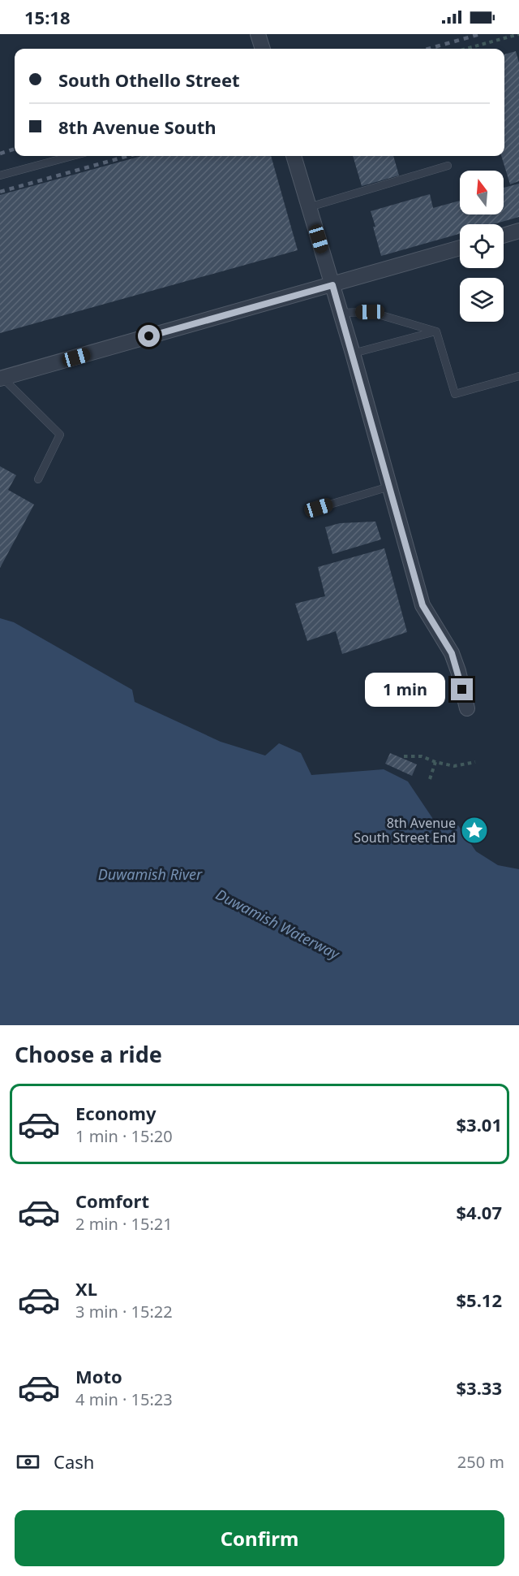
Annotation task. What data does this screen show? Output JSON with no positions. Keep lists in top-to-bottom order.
{
  "water": ["Duwamish River", "Duwamish Waterway"],
  "places": {
    "place": ["8th Avenue South Street End"]
  },
  "north": "top",
  "page": {
    "status": "15:18",
    "banner": ["South Othello Street", "8th Avenue South"],
    "bubble": "1 min",
    "heading": "Choose a ride",
    "list": [
      {
        "name": "Economy",
        "note": "1 min · 15:20",
        "value": "$3.01"
      },
      {
        "name": "Comfort",
        "note": "2 min · 15:21",
        "value": "$4.07"
      },
      {
        "name": "XL",
        "note": "3 min · 15:22",
        "value": "$5.12"
      },
      {
        "name": "Moto",
        "note": "4 min · 15:23",
        "value": "$3.33"
      }
    ],
    "pay": ["Cash", "250 m"],
    "buttons": "Confirm"
  }
}
